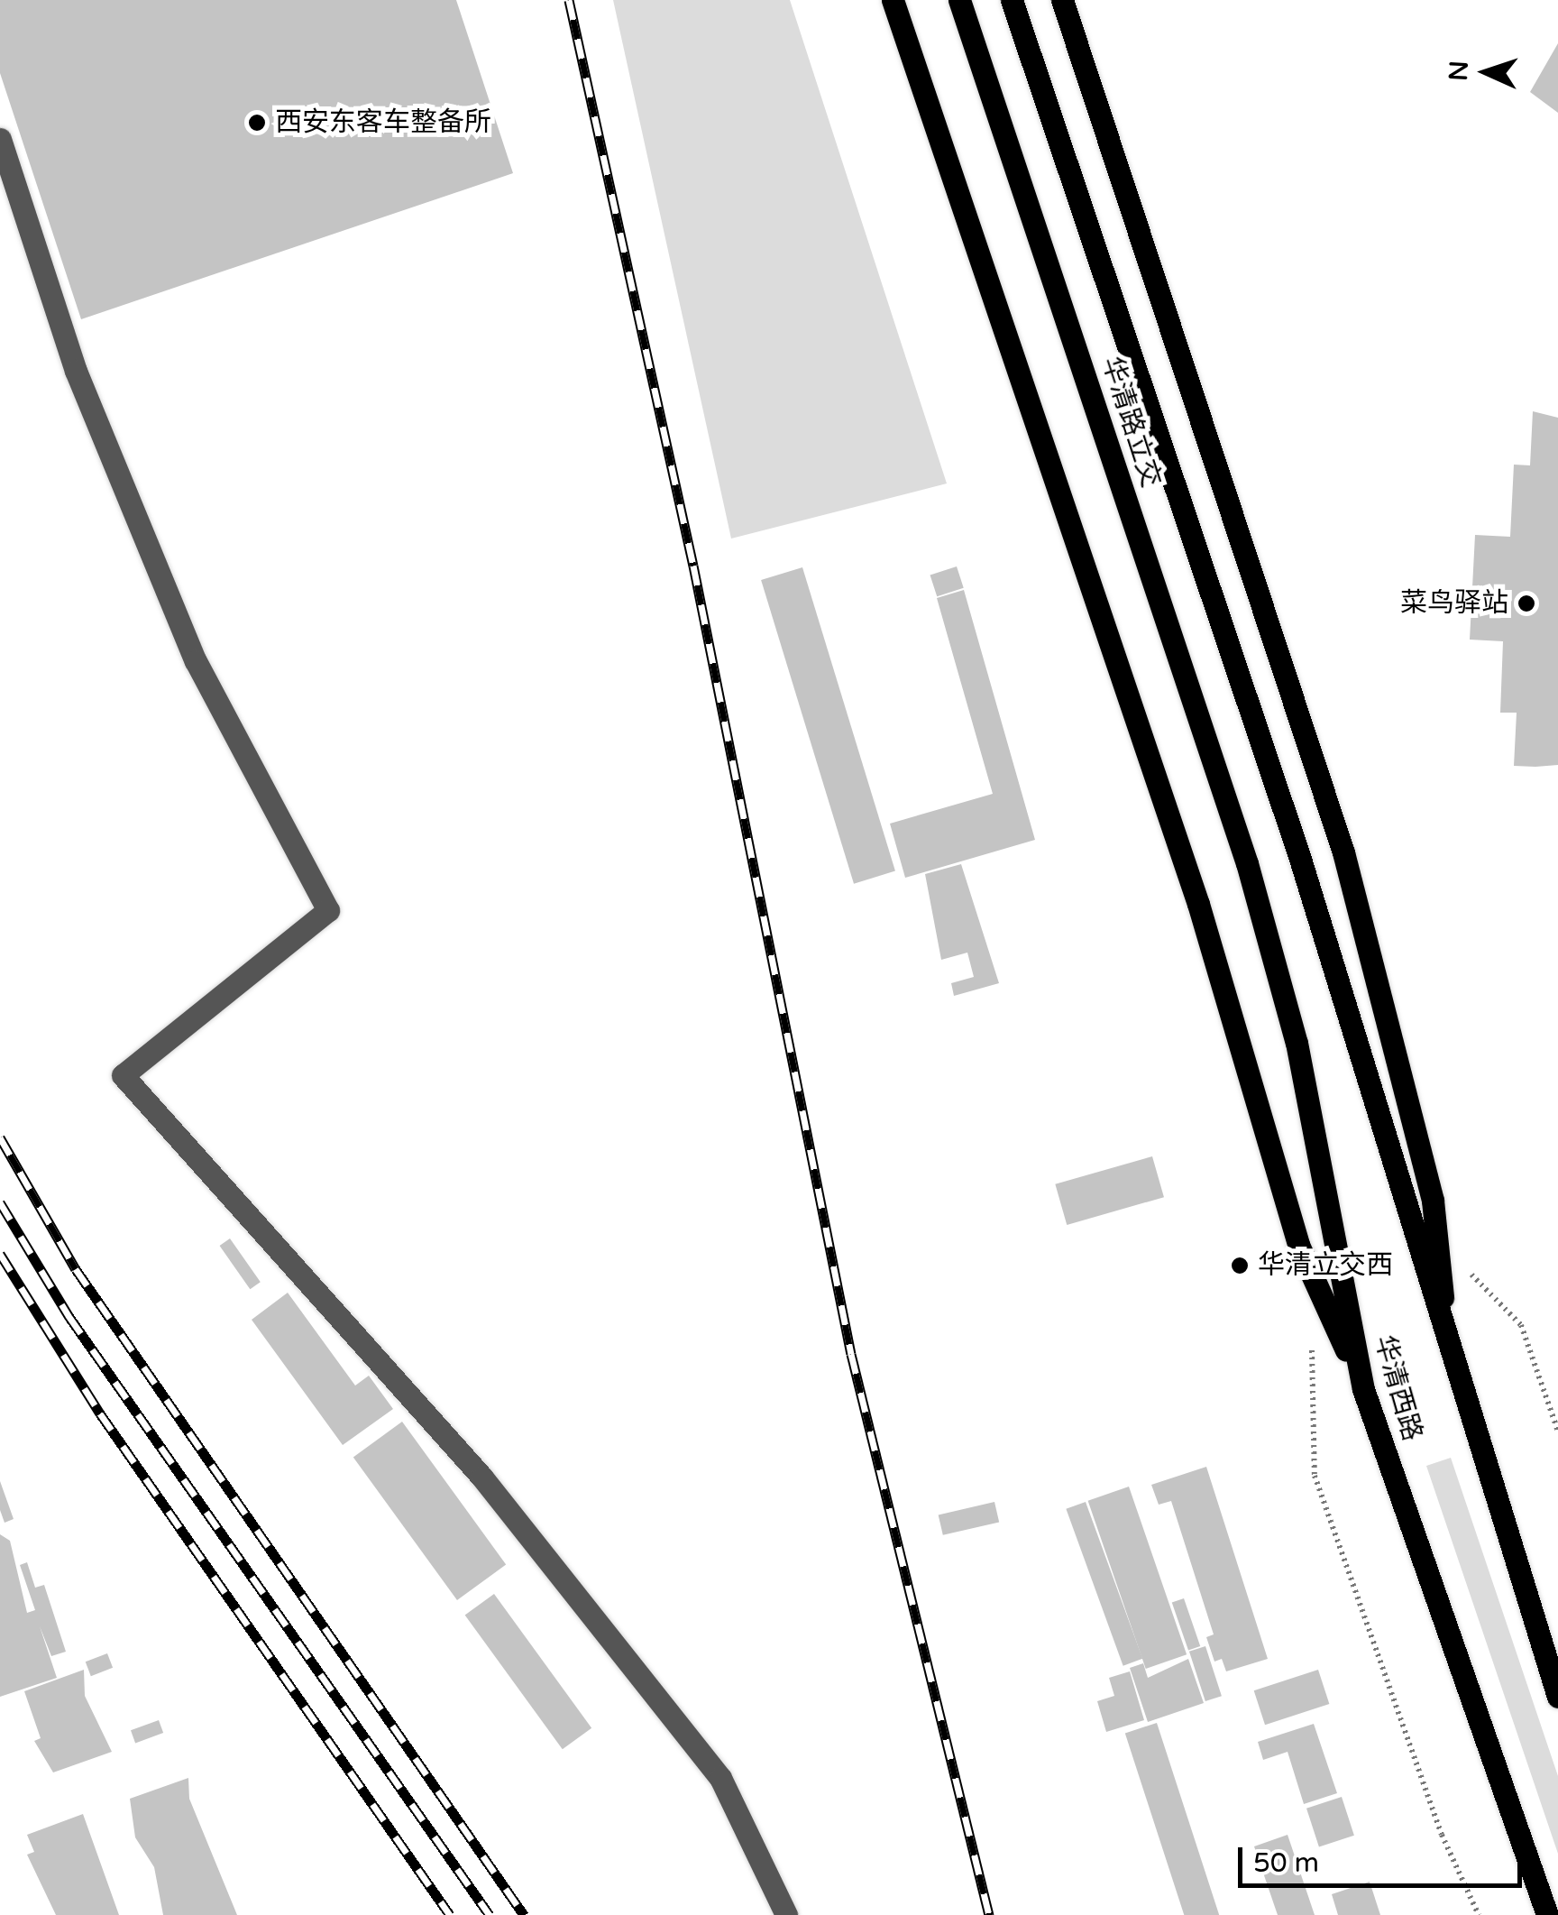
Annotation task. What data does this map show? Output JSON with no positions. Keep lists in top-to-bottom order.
{
  "streets": {
    "main road": ["华清路立交", "华清西路"]
  },
  "crossings": [
    ["华清路立交", "华清西路"]
  ],
  "places": ["西安东客车整备所", "菜鸟驿站", "华清立交西"],
  "scale_bar": "50 m",
  "north": "left"
}
